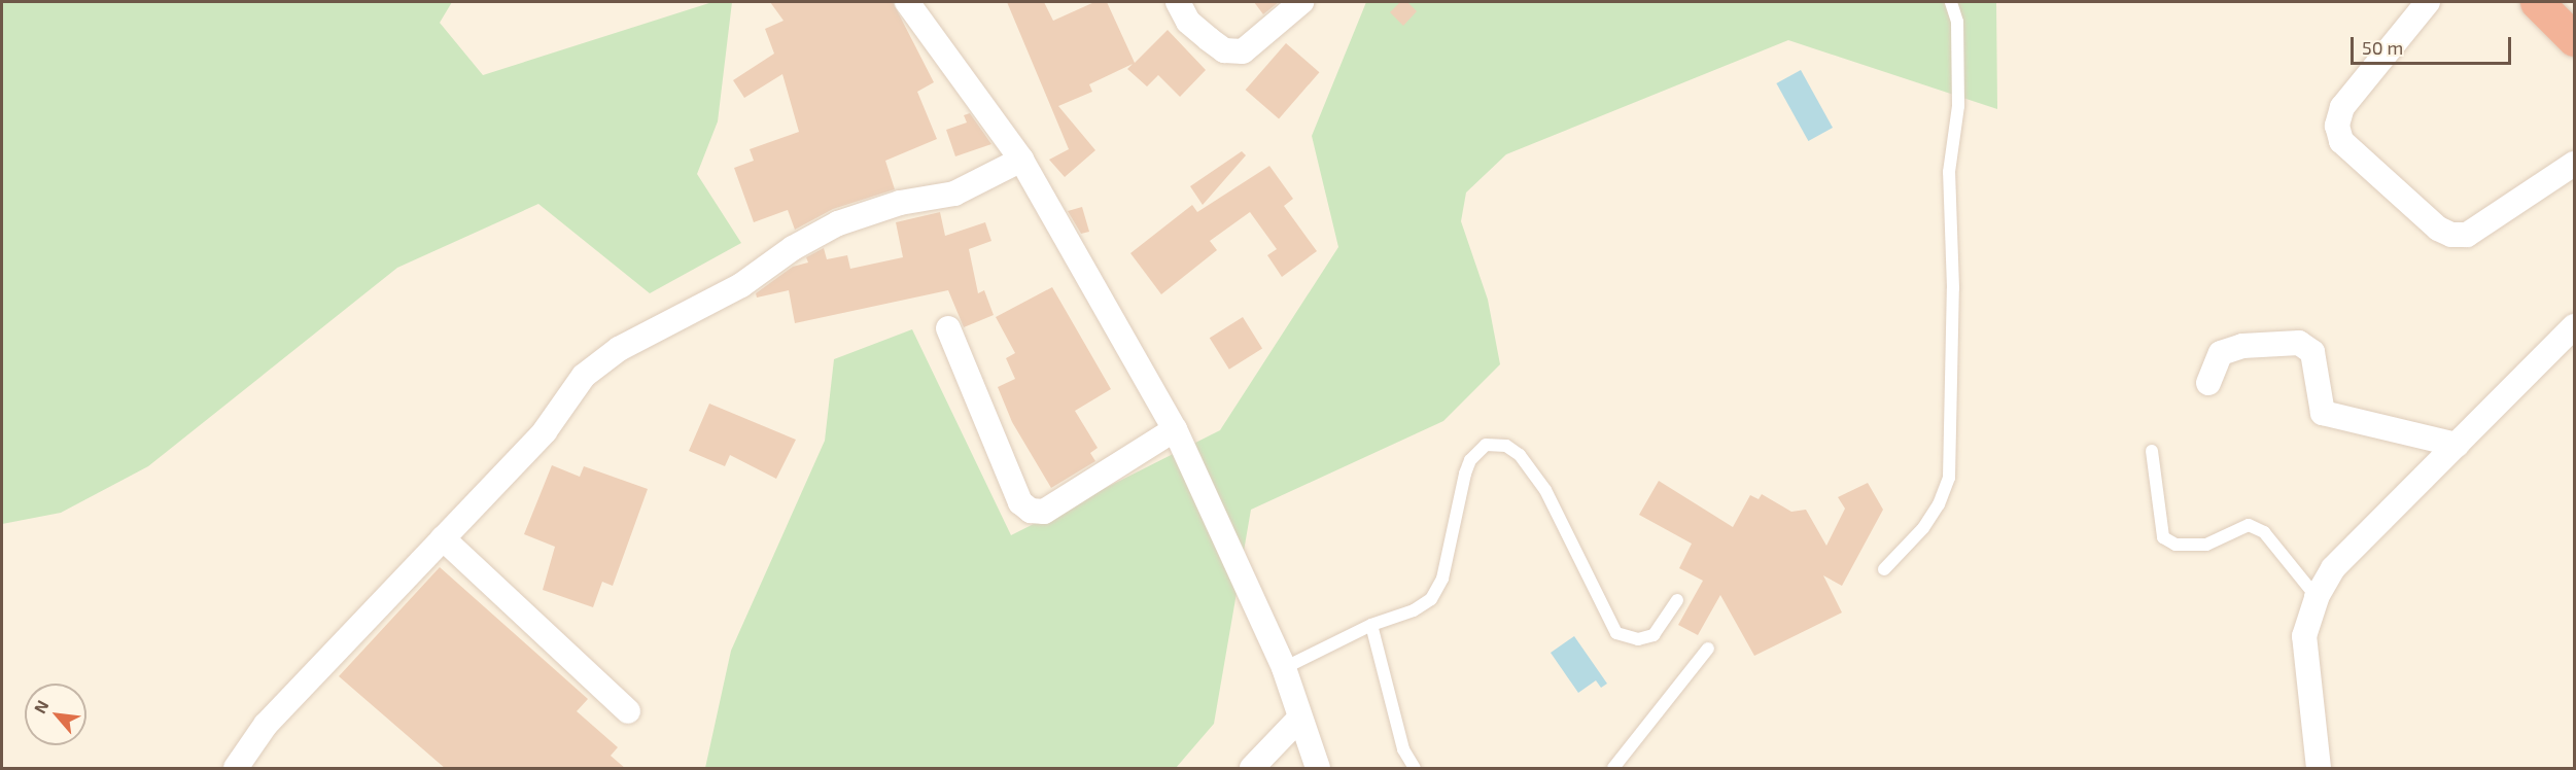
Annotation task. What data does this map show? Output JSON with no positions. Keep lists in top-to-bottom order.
{
  "scale_bar": "50 m",
  "north": "top left"
}
